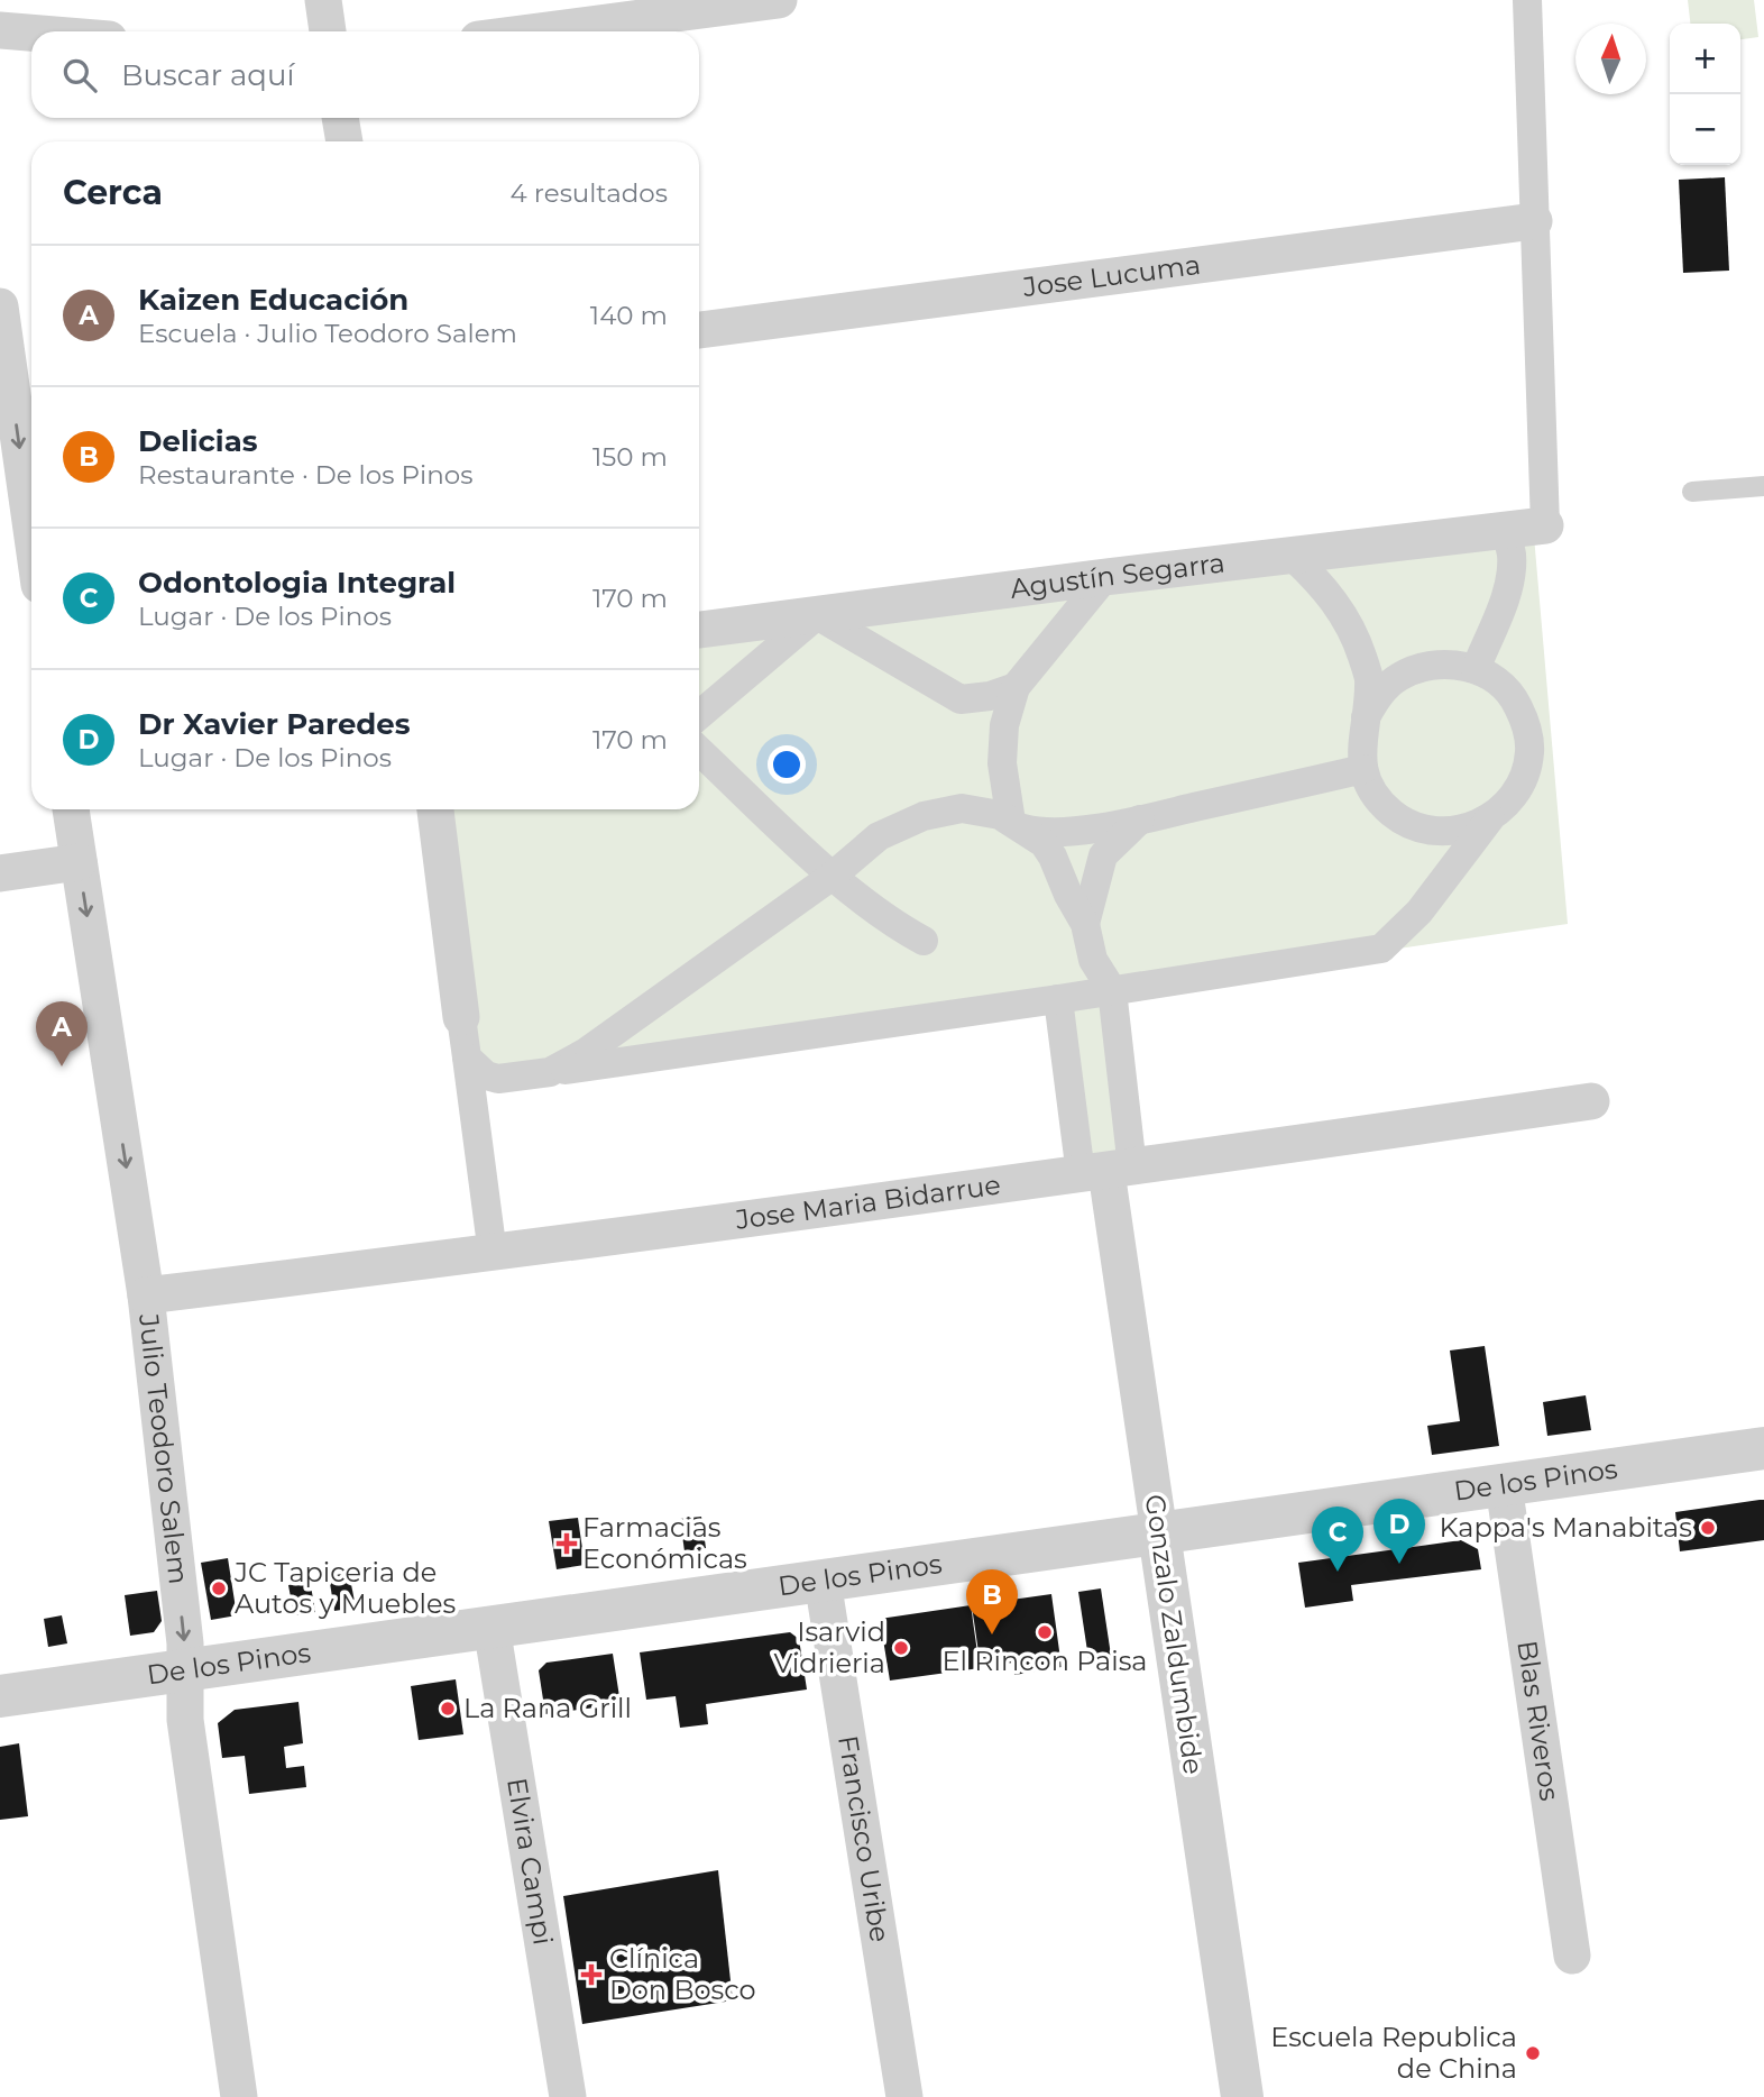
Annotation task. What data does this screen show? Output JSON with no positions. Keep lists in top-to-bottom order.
{
  "streets": {
    "street": [
      "Jose Lucuma",
      "Agustín Segarra",
      "Jose Maria Bidarrue",
      "Julio Teodoro Salem",
      "De los Pinos",
      "Gonzalo Zaldumbide",
      "Blas Riveros",
      "Francisco Uribe",
      "Elvira Campi"
    ]
  },
  "crossings": [
    ["Jose Maria Bidarrue", "Julio Teodoro Salem"],
    ["Jose Maria Bidarrue", "Gonzalo Zaldumbide"],
    ["Julio Teodoro Salem", "De los Pinos"],
    ["De los Pinos", "Gonzalo Zaldumbide"],
    ["De los Pinos", "Blas Riveros"],
    ["De los Pinos", "Francisco Uribe"],
    ["De los Pinos", "Elvira Campi"]
  ],
  "one_way": ["Julio Teodoro Salem"],
  "places": {
    "other": [
      "Kappa's Manabitas",
      "JC Tapiceria de Autos y Muebles",
      "El Rincon Paisa",
      "Isarvid Vidrieria",
      "La Rana Grill",
      "Escuela Republica de China"
    ],
    "health": ["Farmacias Económicas", "Clínica Don Bosco"]
  },
  "north": "top",
  "page": {
    "map_buttons": ["+", "−"],
    "search": "Buscar aquí",
    "heading": ["Cerca", "4 resultados"],
    "list": [
      {
        "mark": "A",
        "name": "Kaizen Educación",
        "note": "Escuela · Julio Teodoro Salem",
        "value": "140 m"
      },
      {
        "mark": "B",
        "name": "Delicias",
        "note": "Restaurante · De los Pinos",
        "value": "150 m"
      },
      {
        "mark": "C",
        "name": "Odontologia Integral",
        "note": "Lugar · De los Pinos",
        "value": "170 m"
      },
      {
        "mark": "D",
        "name": "Dr Xavier Paredes",
        "note": "Lugar · De los Pinos",
        "value": "170 m"
      }
    ],
    "pins": [
      "A",
      "D",
      "C",
      "B"
    ]
  }
}
